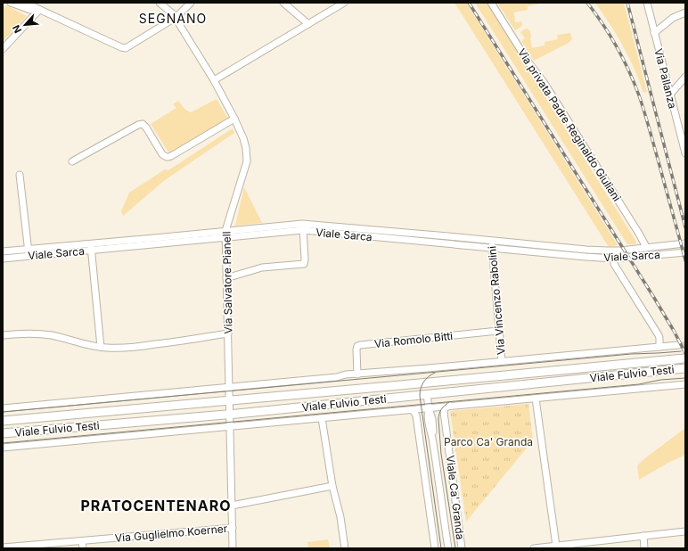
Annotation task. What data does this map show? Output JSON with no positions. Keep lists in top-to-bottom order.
{
  "streets": {
    "main road": ["Viale Fulvio Testi", "Viale Ca' Granda"],
    "street": [
      "Via Pallanza",
      "Via privata Padre Reginaldo Giuliani",
      "Viale Sarca",
      "Via Salvatore Pianell",
      "Via Vincenzo Rabolini",
      "Via Romolo Bitti",
      "Via Guglielmo Koerner"
    ]
  },
  "crossings": [
    ["Via privata Padre Reginaldo Giuliani", "Viale Sarca"],
    ["Viale Sarca", "Via Salvatore Pianell"],
    ["Viale Sarca", "Via Vincenzo Rabolini"],
    ["Via Salvatore Pianell", "Viale Fulvio Testi"],
    ["Via Salvatore Pianell", "Via Guglielmo Koerner"],
    ["Via Vincenzo Rabolini", "Via Romolo Bitti"],
    ["Viale Fulvio Testi", "Viale Ca' Granda"]
  ],
  "districts": ["SEGNANO", "PRATOCENTENARO"],
  "parks": ["Parco Ca' Granda"],
  "north": "bottom left"
}
